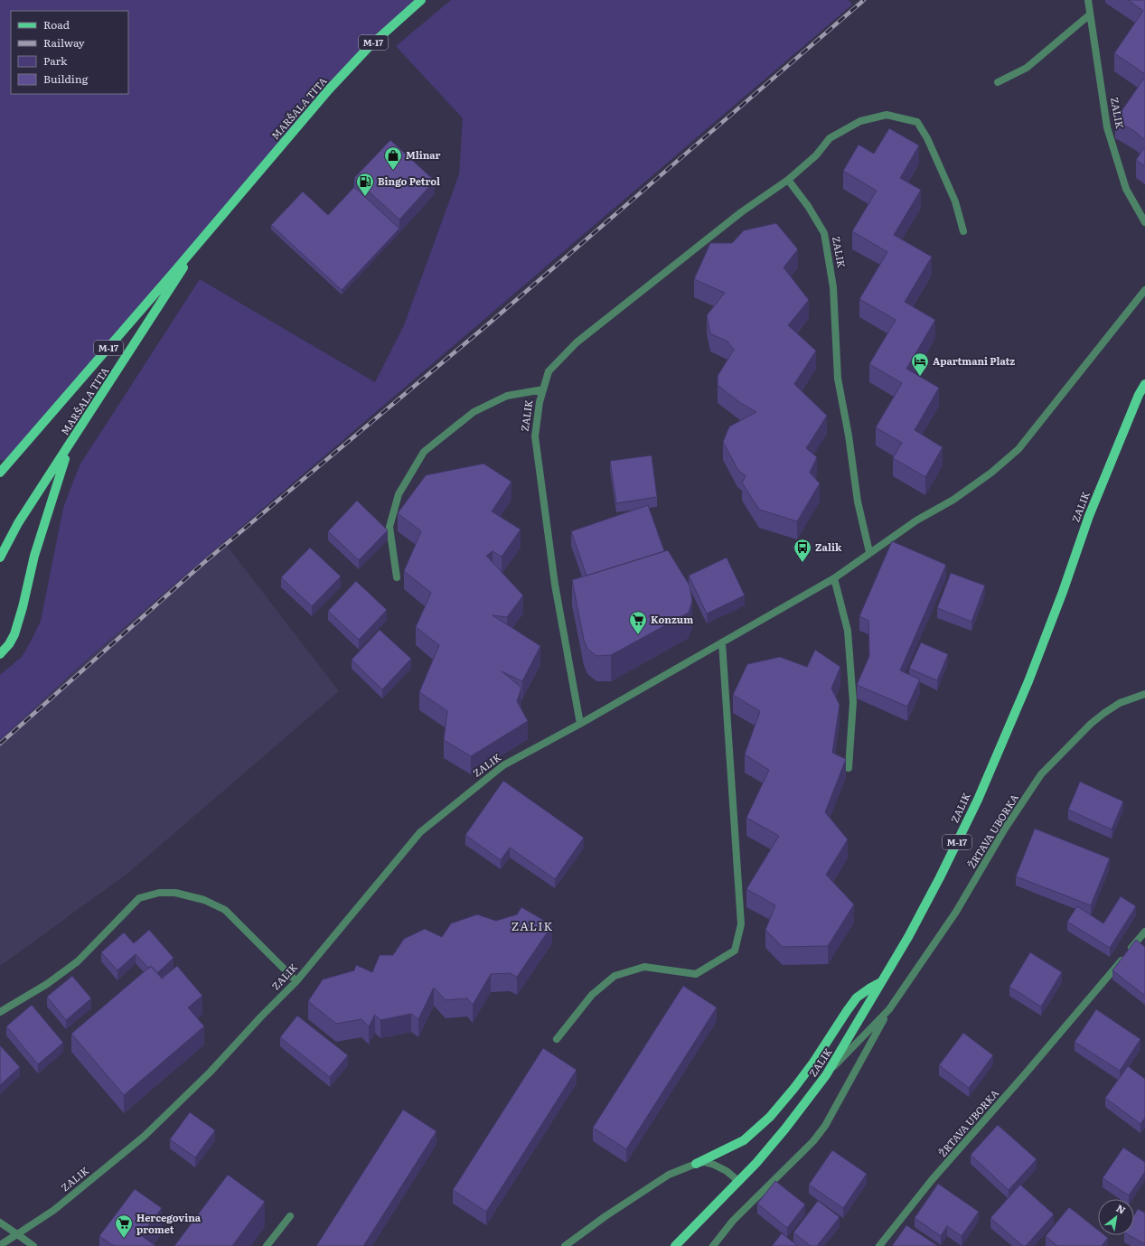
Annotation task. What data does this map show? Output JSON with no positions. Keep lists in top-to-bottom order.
{
  "streets": {
    "main road": ["M-17", "MARŠALA TITA", "ZALIK"],
    "street": ["ŽRTAVA UBORKA"]
  },
  "crossings": [
    ["ZALIK", "ŽRTAVA UBORKA"]
  ],
  "districts": ["ZALIK"],
  "places": {
    "shop": ["Mlinar"],
    "fuel station": ["Bingo Petrol"],
    "hotel": ["Apartmani Platz"],
    "bus stop": ["Zalik"],
    "supermarket": ["Konzum", "Hercegovina promet"]
  },
  "legend": [
    "Road",
    "Railway",
    "Park",
    "Building"
  ],
  "north": "top right"
}
